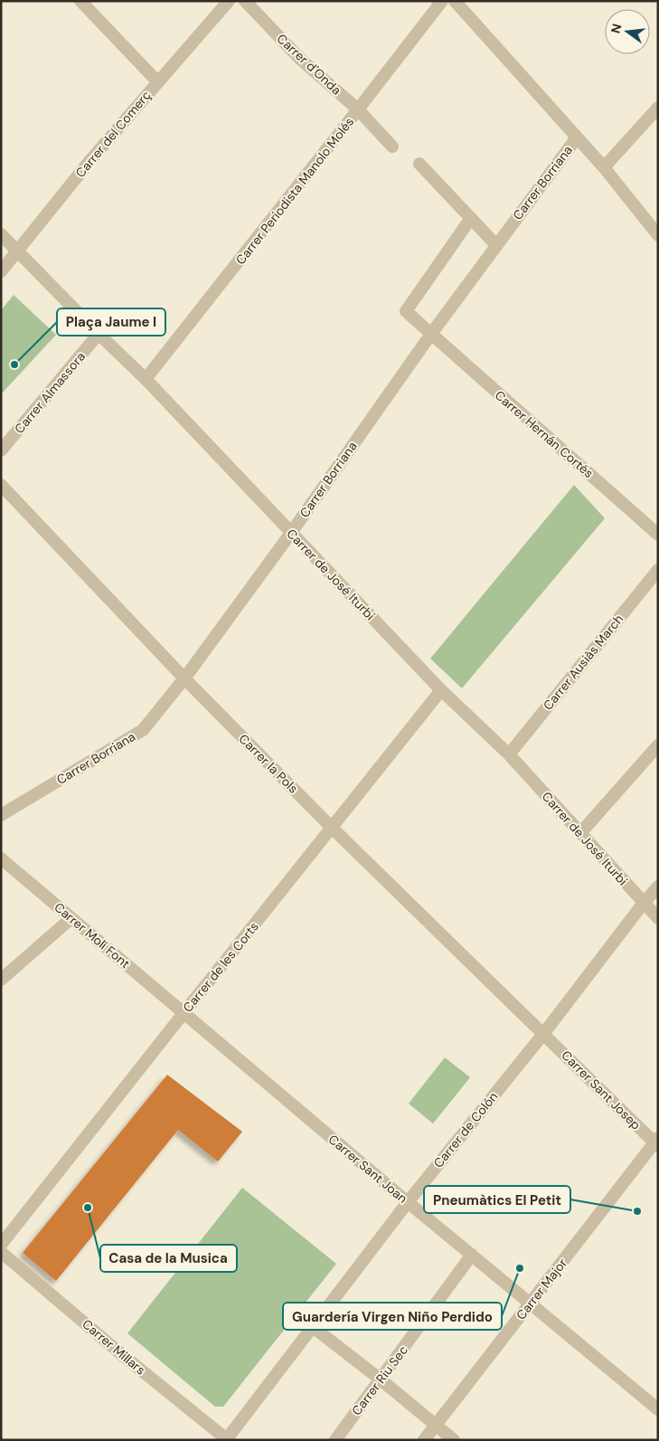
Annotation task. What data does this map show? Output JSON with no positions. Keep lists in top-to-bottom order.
{
  "streets": {
    "street": [
      "Carrer d'Onda",
      "Carrer del Comerç",
      "Carrer Borriana",
      "Carrer Periodista Manolo Molés",
      "Carrer Almassora",
      "Carrer Hernán Cortés",
      "Carrer de José Iturbi",
      "Carrer Ausiàs March",
      "Carrer la Pols",
      "Carrer Molí Font",
      "Carrer de les Corts",
      "Carrer Sant Josep",
      "Carrer de Colón",
      "Carrer Sant Joan",
      "Carrer Major",
      "Carrer Millars",
      "Carrer Riu Sec"
    ]
  },
  "crossings": [
    ["Carrer d'Onda", "Carrer Periodista Manolo Molés"],
    ["Carrer del Comerç", "Carrer de José Iturbi"],
    ["Carrer Borriana", "Carrer Hernán Cortés"],
    ["Carrer Borriana", "Carrer de José Iturbi"],
    ["Carrer Borriana", "Carrer la Pols"],
    ["Carrer Periodista Manolo Molés", "Carrer de José Iturbi"],
    ["Carrer Almassora", "Carrer de José Iturbi"],
    ["Carrer de José Iturbi", "Carrer Ausiàs March"],
    ["Carrer de José Iturbi", "Carrer de les Corts"],
    ["Carrer de José Iturbi", "Carrer de Colón"],
    ["Carrer la Pols", "Carrer de les Corts"],
    ["Carrer la Pols", "Carrer Sant Josep"],
    ["Carrer la Pols", "Carrer de Colón"],
    ["Carrer Molí Font", "Carrer de les Corts"],
    ["Carrer Molí Font", "Carrer Sant Joan"],
    ["Carrer de les Corts", "Carrer Sant Joan"],
    ["Carrer Sant Josep", "Carrer de Colón"],
    ["Carrer Sant Josep", "Carrer Major"],
    ["Carrer de Colón", "Carrer Sant Joan"],
    ["Carrer de Colón", "Carrer Millars"],
    ["Carrer Sant Joan", "Carrer Major"],
    ["Carrer Sant Joan", "Carrer Riu Sec"]
  ],
  "places": [
    "Plaça Jaume I",
    "Casa de la Musica",
    "Pneumàtics El Petit",
    "Guardería Virgen Niño Perdido"
  ],
  "north": "left"
}
